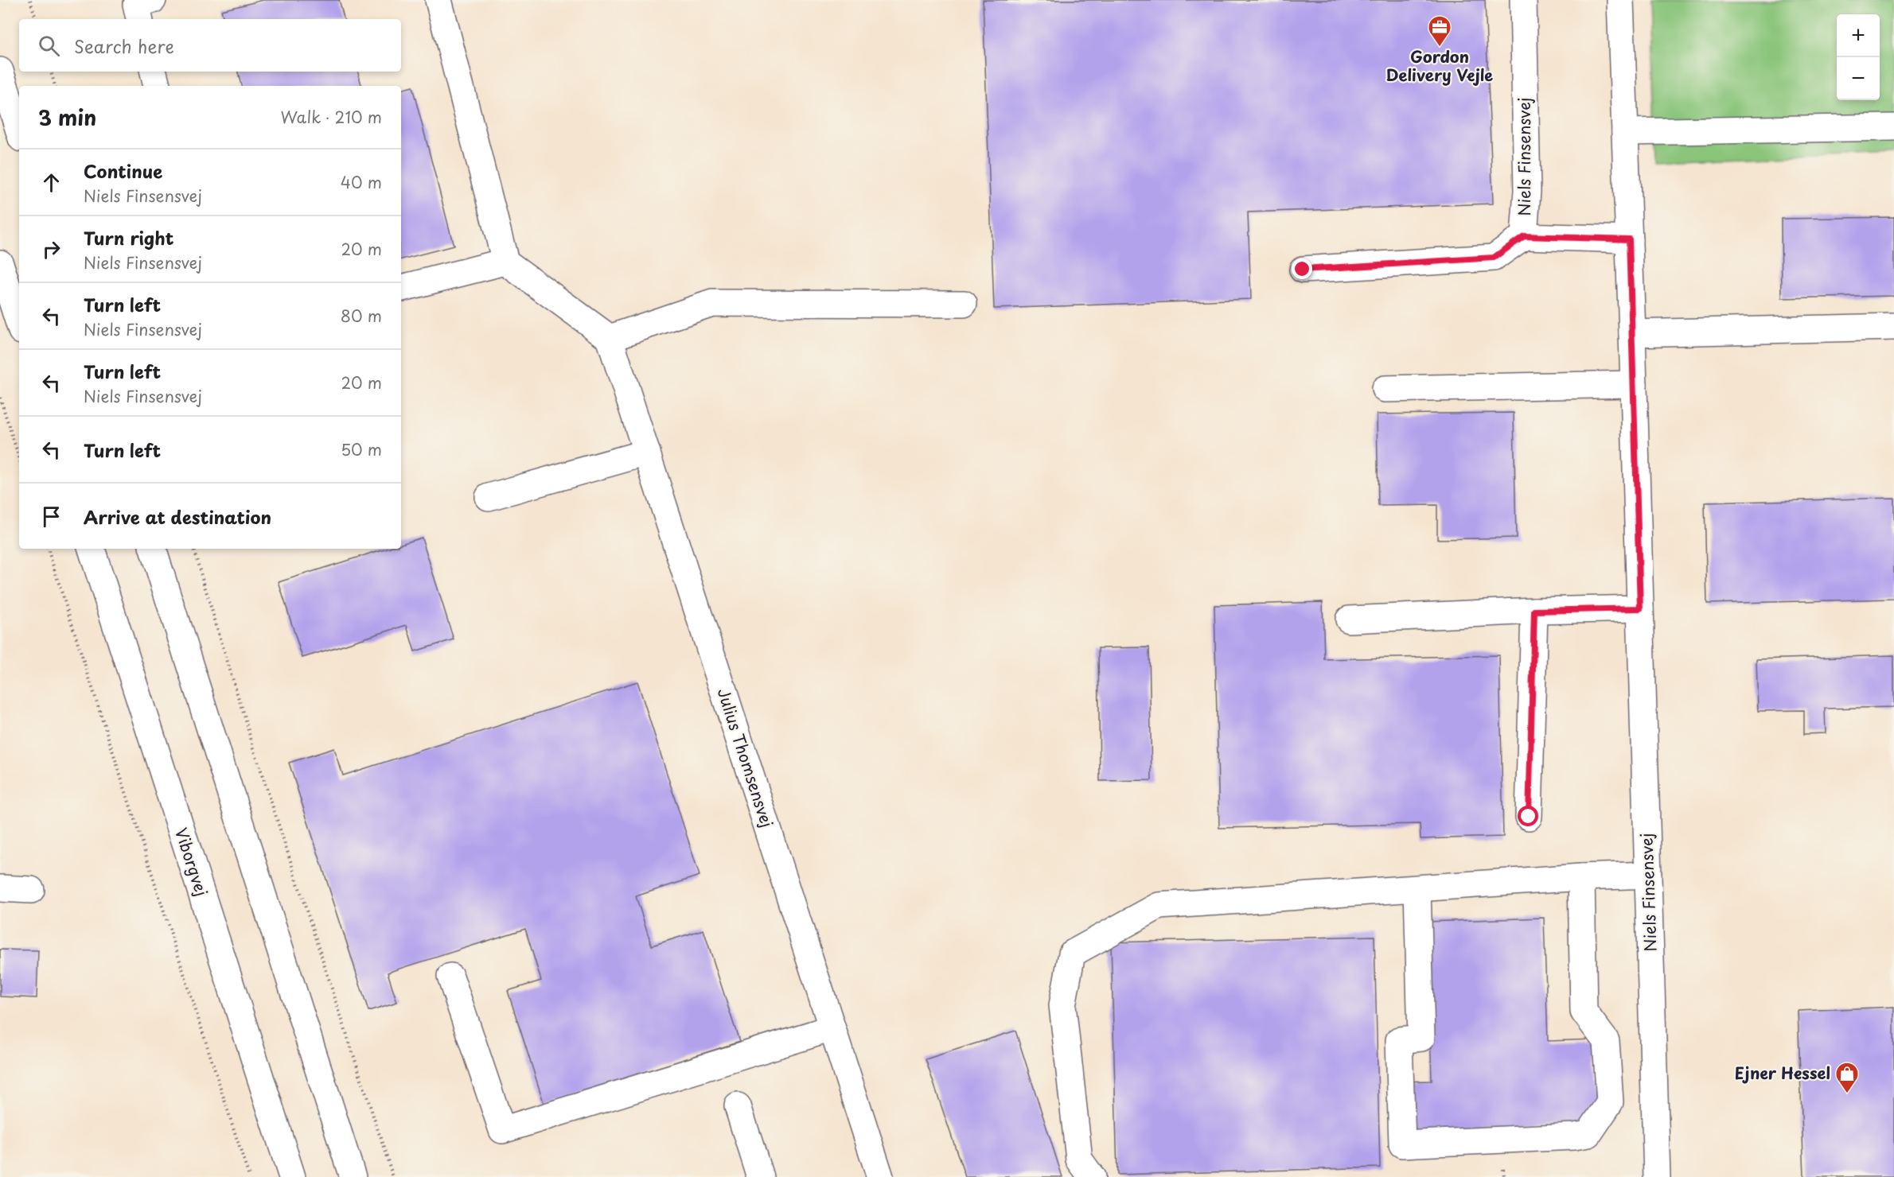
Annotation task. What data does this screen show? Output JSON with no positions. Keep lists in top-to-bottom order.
{
  "streets": {
    "street": ["Niels Finsensvej", "Julius Thomsensvej", "Viborgvej"]
  },
  "places": {
    "office": ["Gordon Delivery Vejle"],
    "shop": ["Ejner Hessel"]
  },
  "page": {
    "map_buttons": ["+", "−"],
    "search": "Search here",
    "heading": ["3 min", "Walk · 210 m"],
    "list": [
      ["Continue", "Niels Finsensvej", "40 m"],
      ["Turn right", "Niels Finsensvej", "20 m"],
      ["Turn left", "Niels Finsensvej", "80 m"],
      ["Turn left", "Niels Finsensvej", "20 m"],
      ["Turn left", "50 m"],
      "Arrive at destination"
    ]
  }
}
